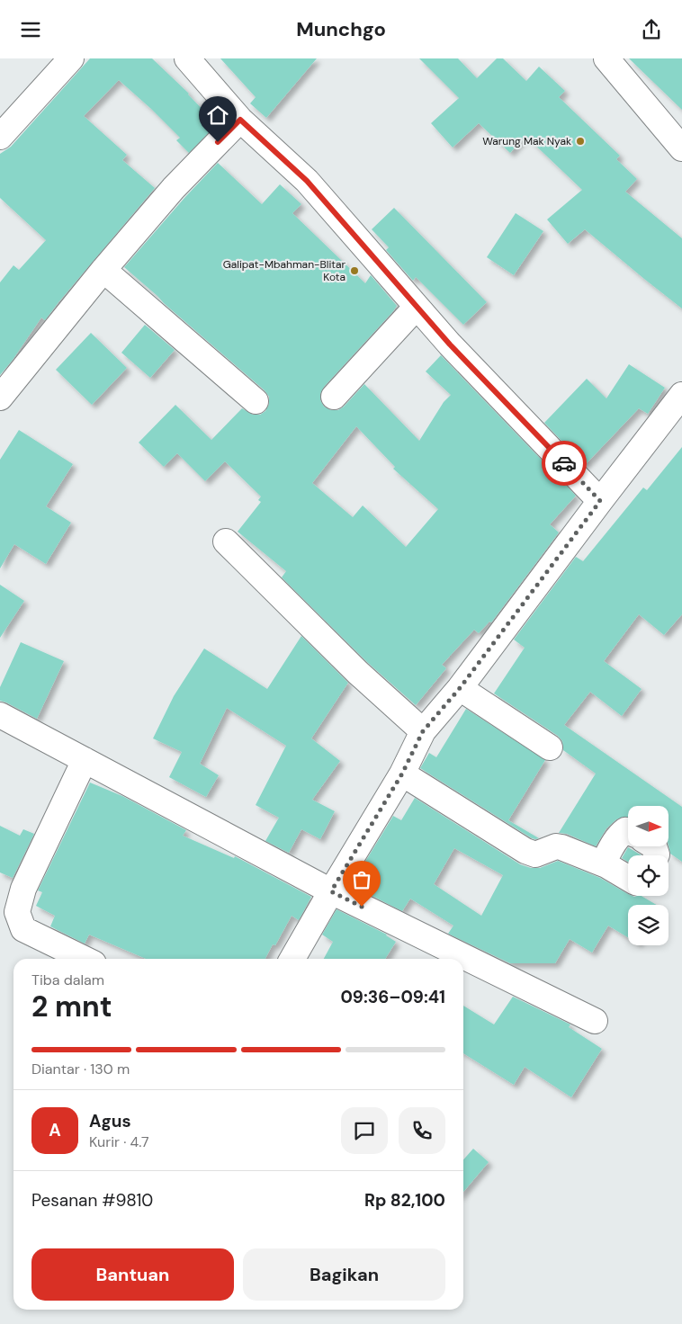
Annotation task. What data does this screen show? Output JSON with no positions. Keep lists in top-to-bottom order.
{
  "places": ["Warung Mak Nyak", "Galipat-Mbahman-Blitar Kota"],
  "north": "right",
  "page": {
    "header": "Munchgo",
    "heading": ["2 mnt", "Tiba dalam", "09:36–09:41"],
    "panel": [
      "Agus",
      "Kurir · 4.7",
      "Pesanan #9810",
      "Rp 82,100"
    ],
    "bar": "Diantar · 130 m",
    "round": "A",
    "buttons": ["Bantuan", "Bagikan"]
  }
}
